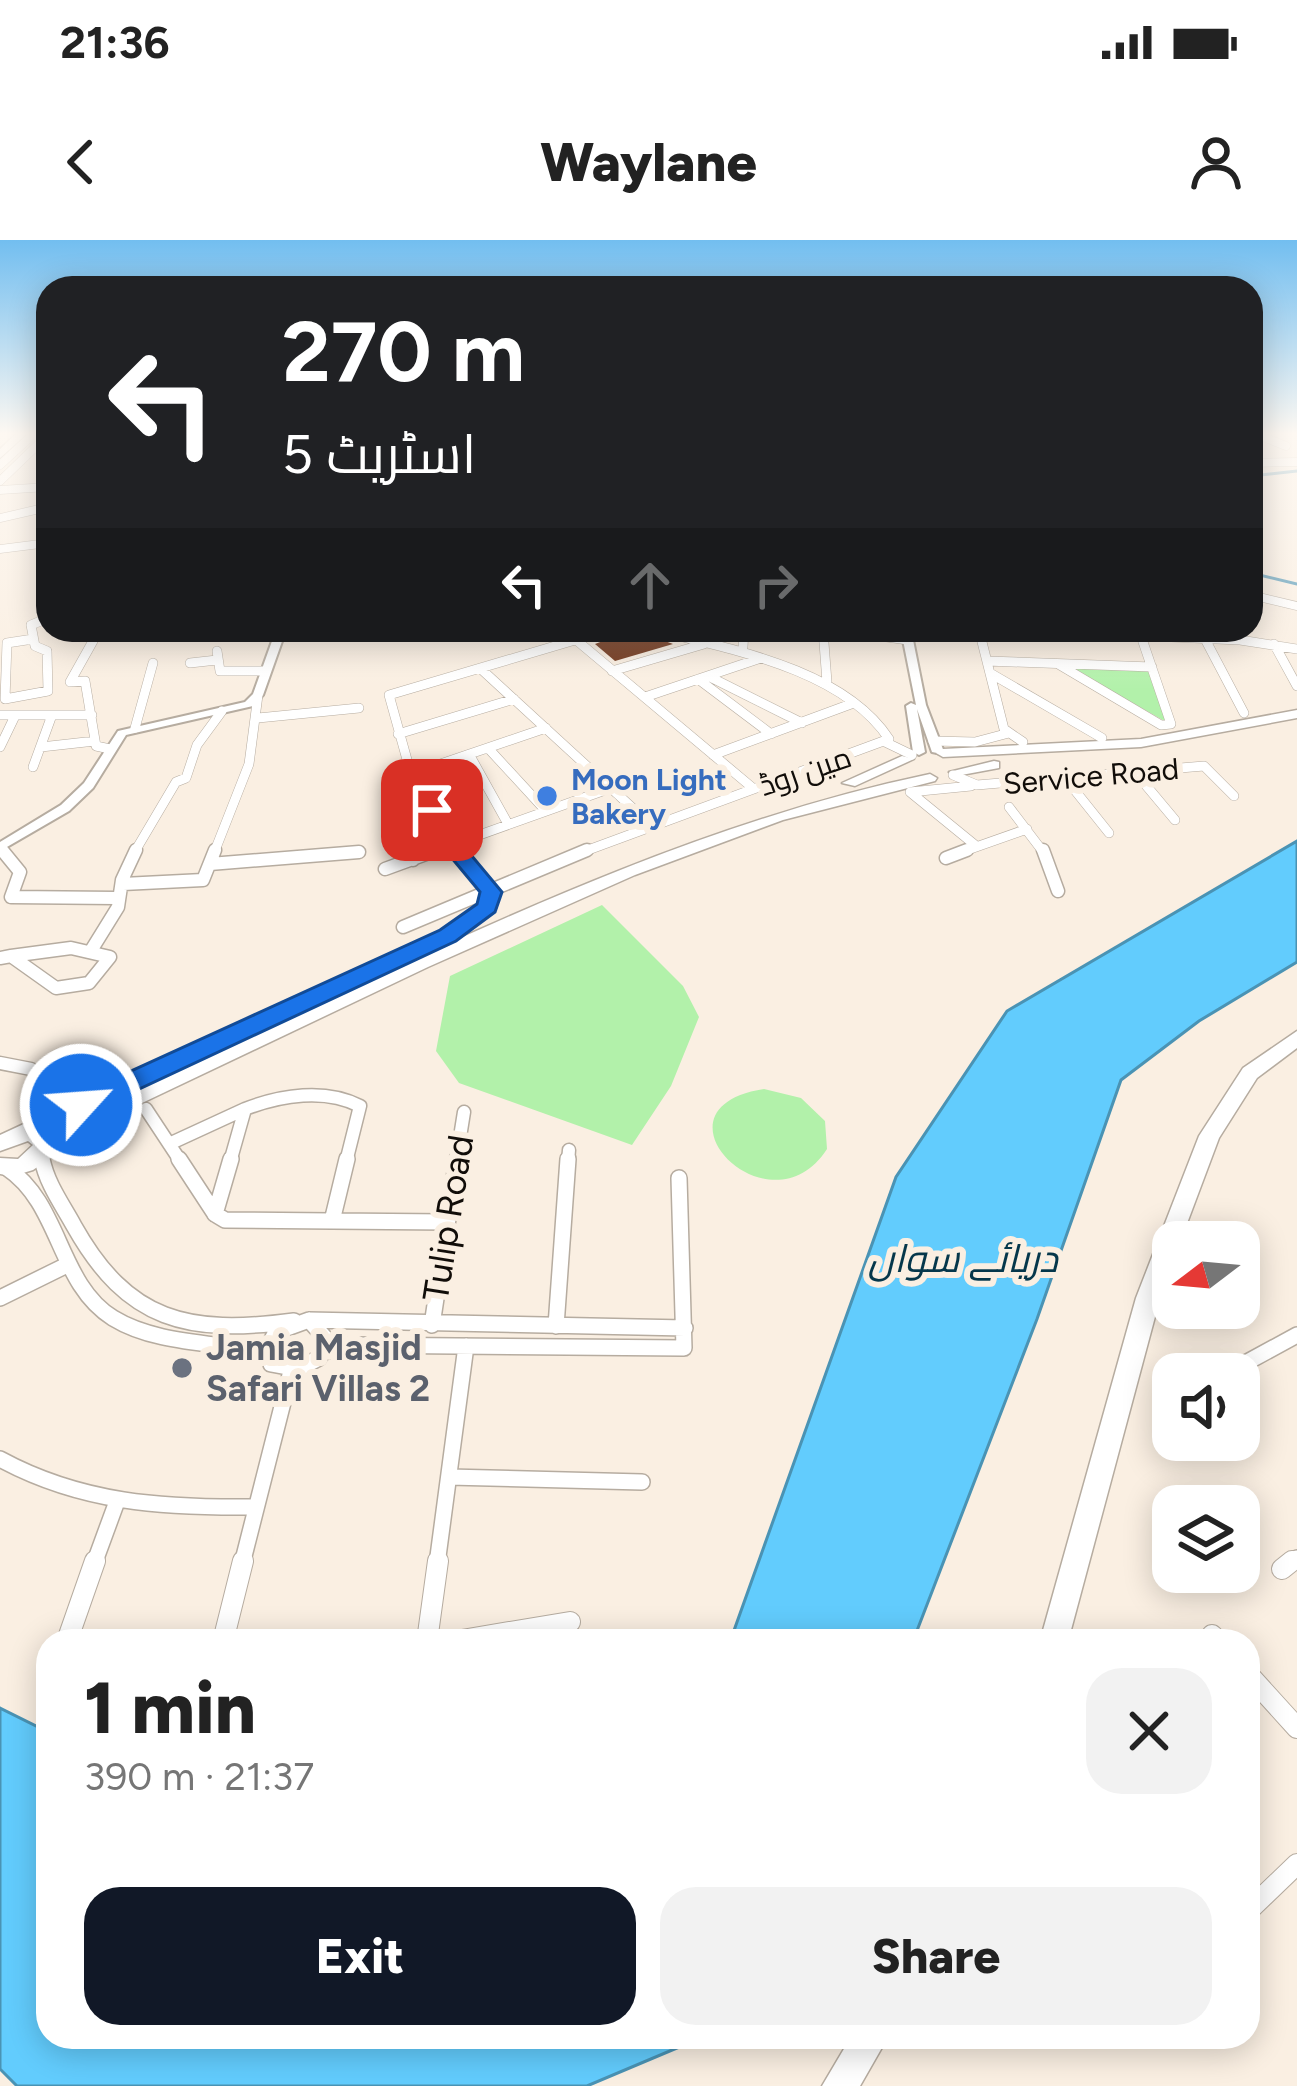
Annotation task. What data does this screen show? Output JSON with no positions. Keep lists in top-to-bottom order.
{
  "streets": {
    "street": ["مین روڈ", "Service Road", "Tulip Road"]
  },
  "water": ["دریائے سواں"],
  "places": ["Moon Light Bakery", "Jamia Masjid Safari Villas 2"],
  "north": "left",
  "page": {
    "status": "21:36",
    "header": "Waylane",
    "turn": ["270 m", "اسٹریٹ 5"],
    "heading": ["1 min", "390 m · 21:37"],
    "buttons": ["Exit", "Share"]
  }
}
